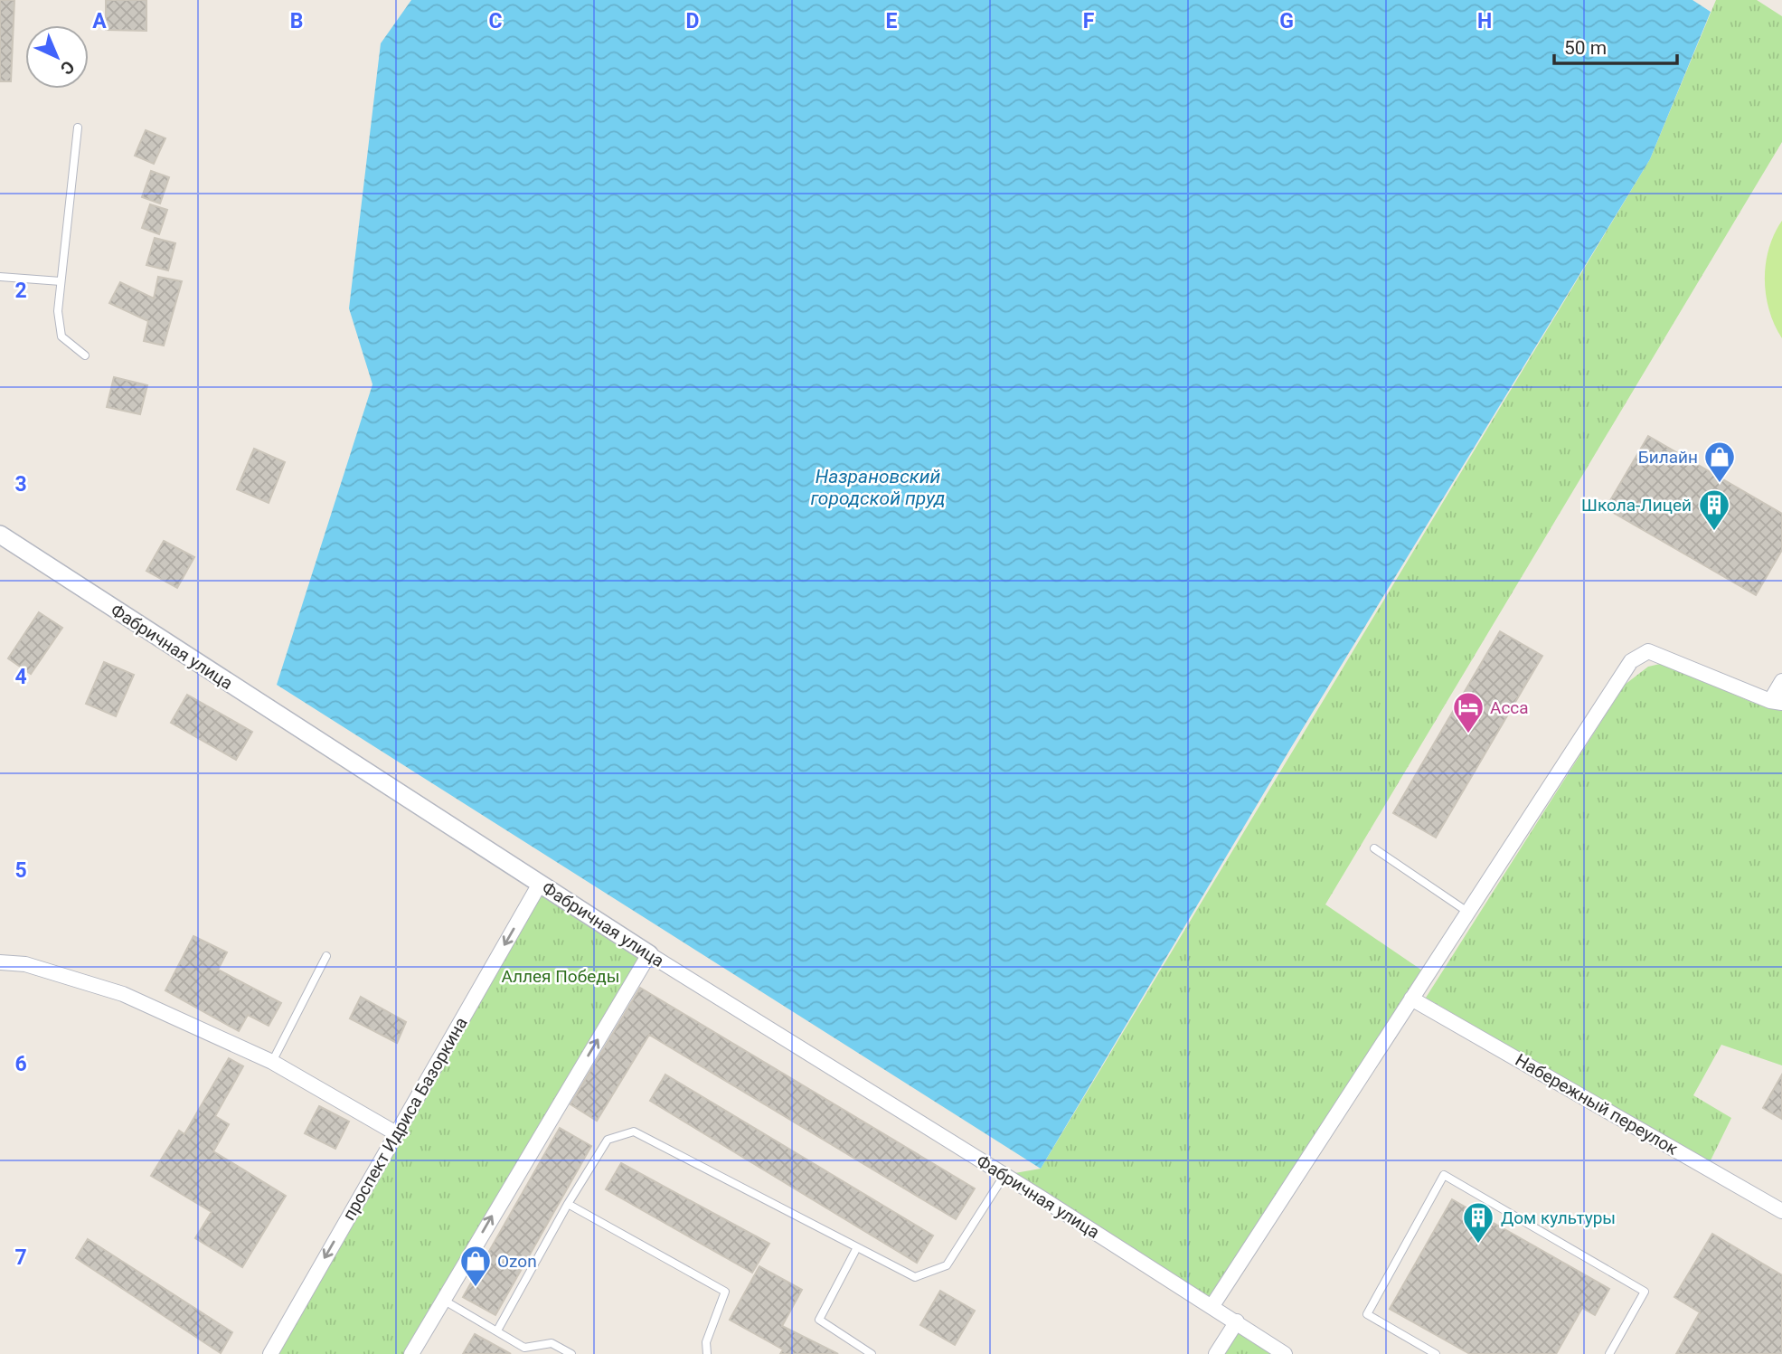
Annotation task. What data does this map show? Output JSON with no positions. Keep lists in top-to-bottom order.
{
  "streets": {
    "street": ["Фабричная улица", "Набережный переулок", "проспект Идриса Базоркина"]
  },
  "crossings": [
    ["Фабричная улица", "проспект Идриса Базоркина"]
  ],
  "water": ["Назрановский городской пруд"],
  "parks": ["Аллея Победы"],
  "places": {
    "shop": ["Билайн", "Ozon"],
    "building": ["Школа-Лицей", "Дом культуры"],
    "hotel": ["Асса"]
  },
  "scale_bar": "50 m",
  "north": "bottom right",
  "grid": {
    "columns": [
      "A",
      "B",
      "C",
      "D",
      "E",
      "F",
      "G",
      "H"
    ],
    "rows": [
      "2",
      "3",
      "4",
      "5",
      "6",
      "7"
    ]
  }
}
